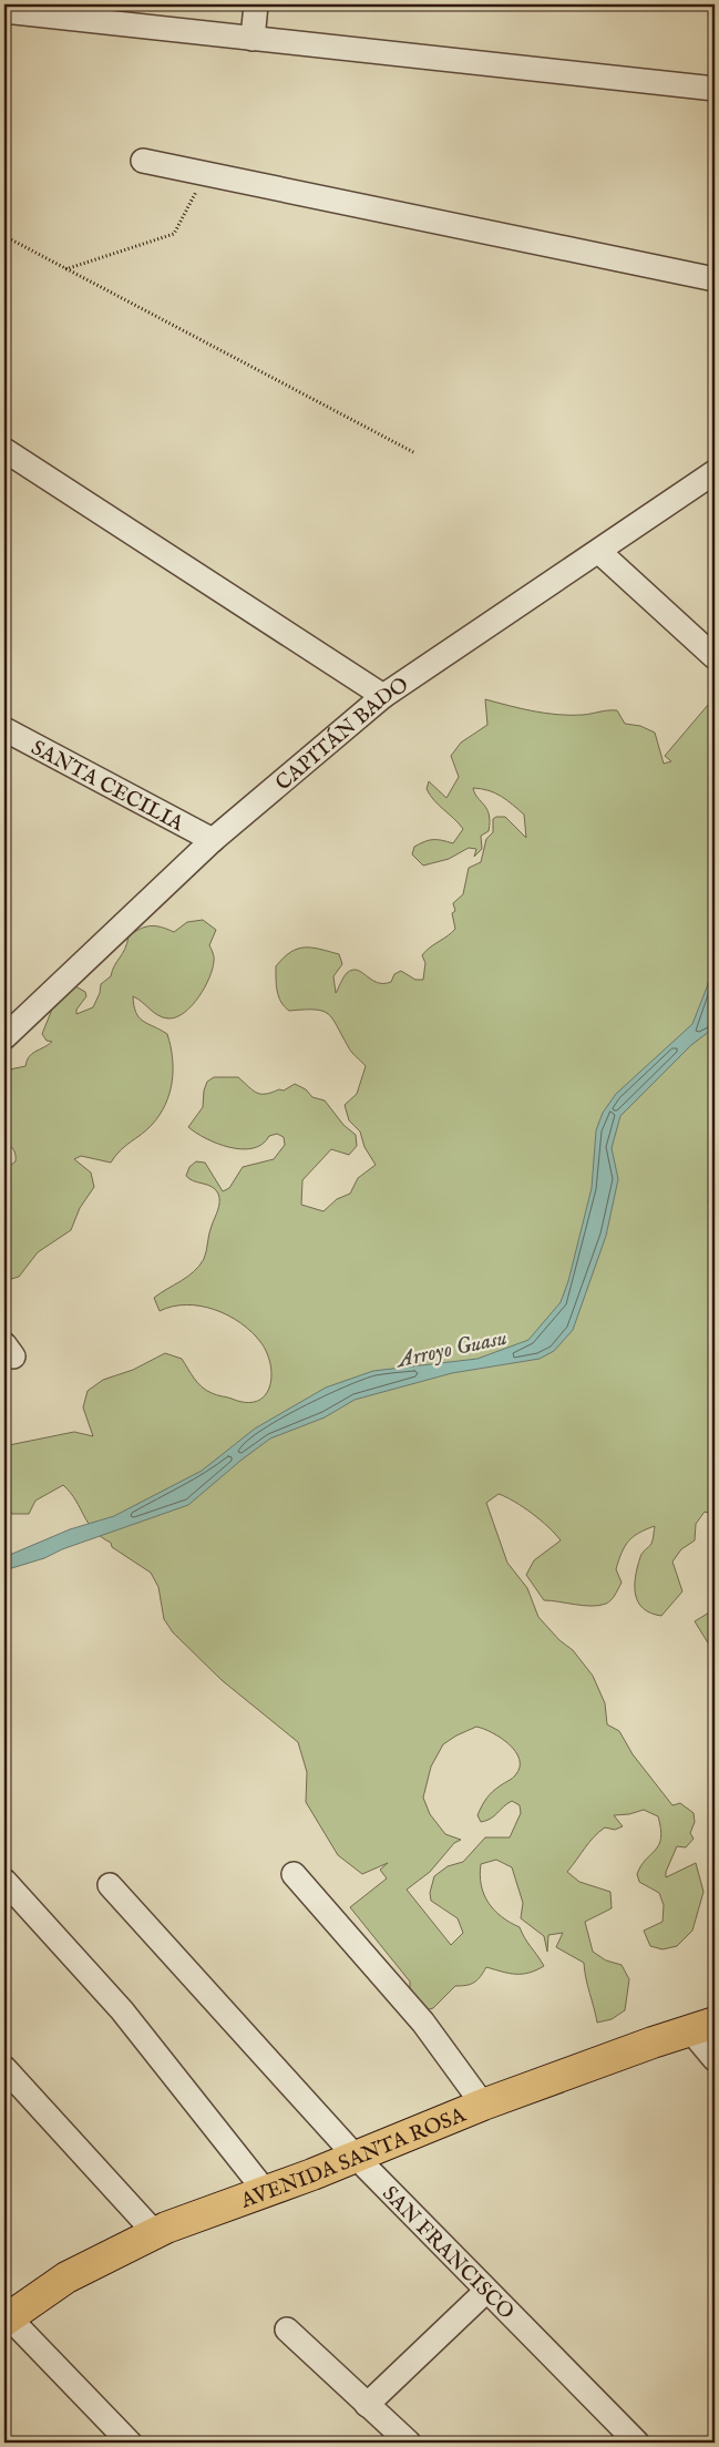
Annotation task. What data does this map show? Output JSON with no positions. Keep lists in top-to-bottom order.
{
  "streets": {
    "main road": ["AVENIDA SANTA ROSA"],
    "street": ["CAPITÁN BADO", "SANTA CECILIA", "SAN FRANCISCO"]
  },
  "crossings": [
    ["CAPITÁN BADO", "SANTA CECILIA"],
    ["AVENIDA SANTA ROSA", "SAN FRANCISCO"]
  ],
  "water": ["Arroyo Guasu"]
}
